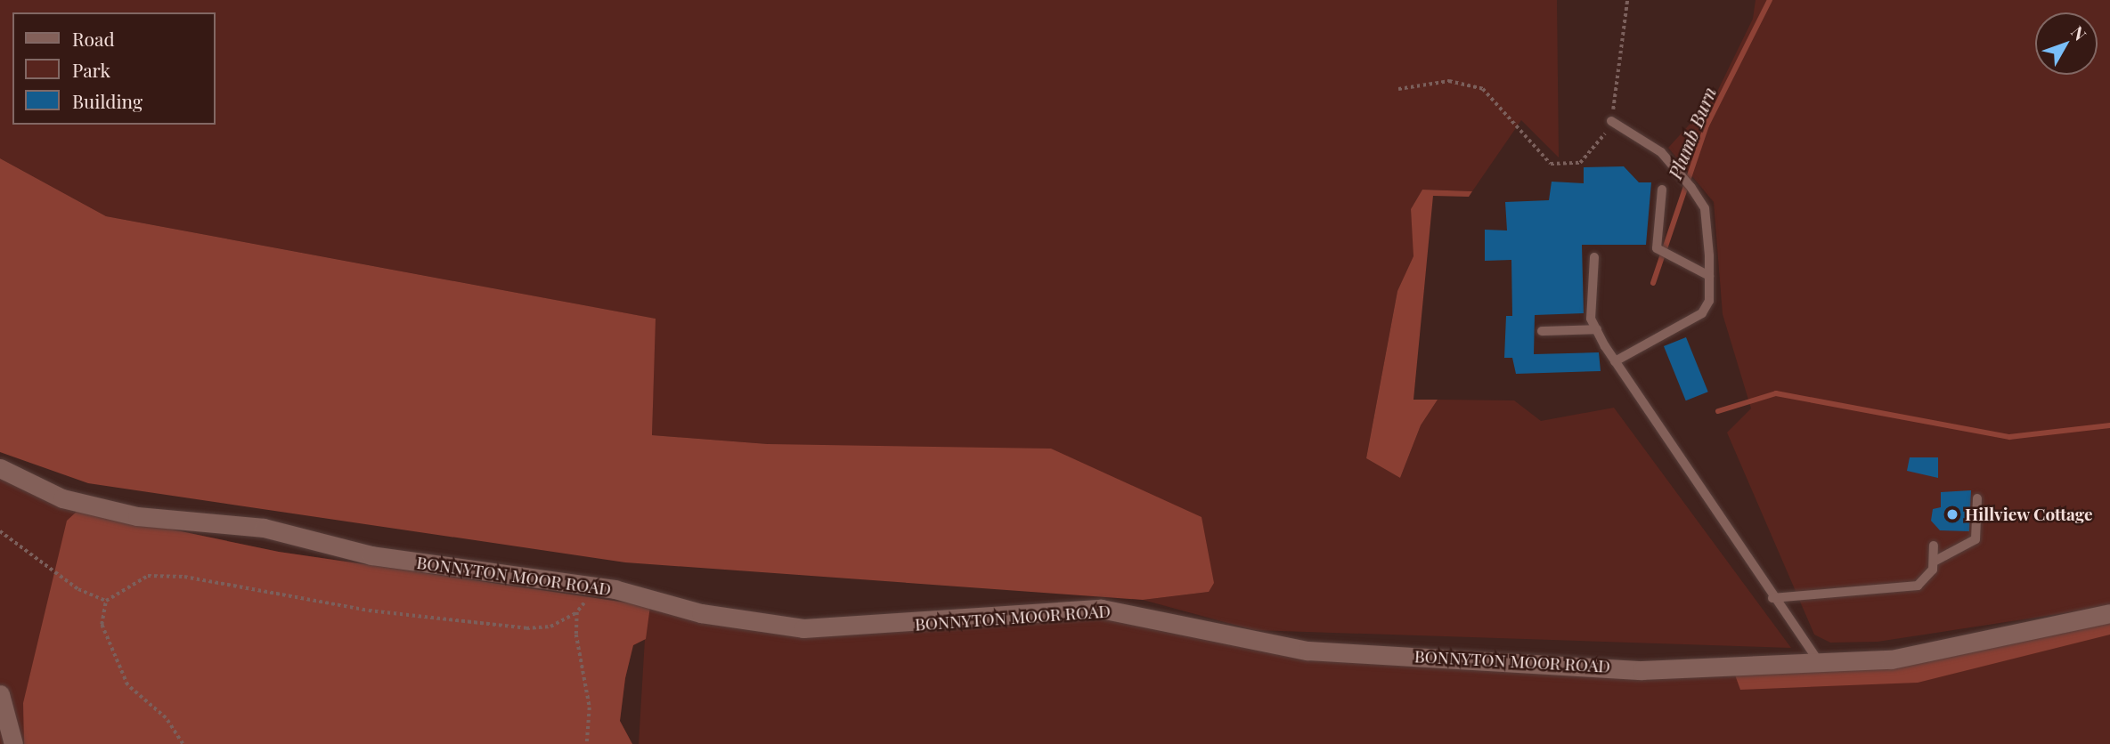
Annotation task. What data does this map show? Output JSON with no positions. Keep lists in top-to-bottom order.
{
  "streets": {
    "street": ["BONNYTON MOOR ROAD"]
  },
  "water": ["Plumb Burn"],
  "places": ["Hillview Cottage"],
  "legend": ["Road", "Park", "Building"],
  "north": "top right"
}
